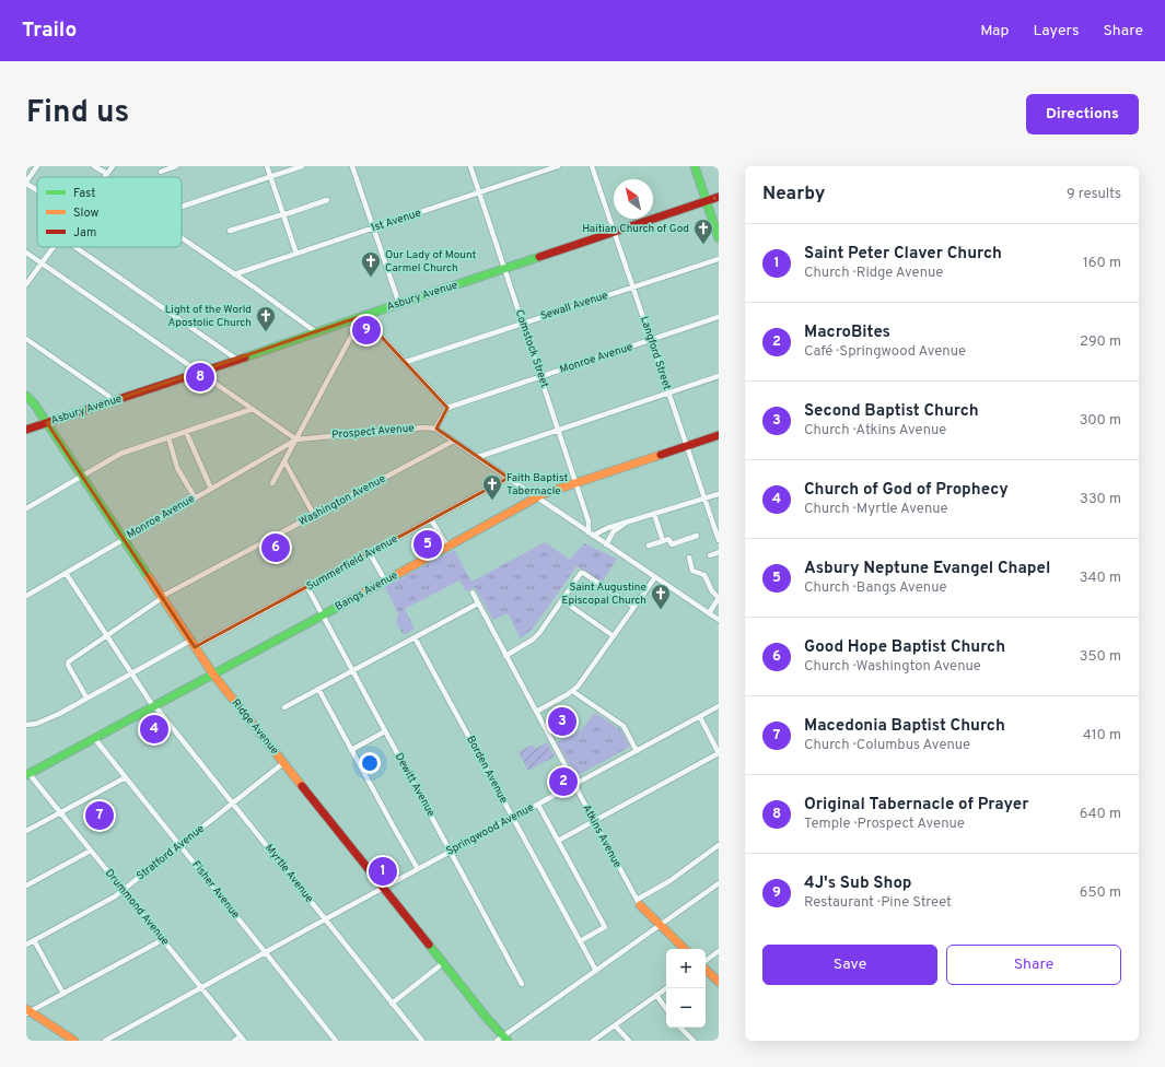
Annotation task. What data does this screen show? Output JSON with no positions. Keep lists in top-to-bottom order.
{
  "streets": {
    "street": [
      "1st Avenue",
      "Asbury Avenue",
      "Sewall Avenue",
      "Comstock Street",
      "Langford Street",
      "Monroe Avenue",
      "Prospect Avenue",
      "Washington Avenue",
      "Summerfield Avenue",
      "Bangs Avenue",
      "Ridge Avenue",
      "Borden Avenue",
      "Dewitt Avenue",
      "Springwood Avenue",
      "Atkins Avenue",
      "Stratford Avenue",
      "Myrtle Avenue",
      "Fisher Avenue",
      "Drummond Avenue"
    ]
  },
  "crossings": [
    ["1st Avenue", "Comstock Street"],
    ["Asbury Avenue", "Comstock Street"],
    ["Asbury Avenue", "Langford Street"],
    ["Asbury Avenue", "Ridge Avenue"],
    ["Sewall Avenue", "Comstock Street"],
    ["Sewall Avenue", "Langford Street"],
    ["Comstock Street", "Monroe Avenue"],
    ["Comstock Street", "Bangs Avenue"],
    ["Langford Street", "Monroe Avenue"],
    ["Langford Street", "Bangs Avenue"],
    ["Monroe Avenue", "Prospect Avenue"],
    ["Monroe Avenue", "Ridge Avenue"],
    ["Monroe Avenue", "Myrtle Avenue"],
    ["Washington Avenue", "Summerfield Avenue"],
    ["Washington Avenue", "Ridge Avenue"],
    ["Washington Avenue", "Myrtle Avenue"],
    ["Summerfield Avenue", "Ridge Avenue"],
    ["Summerfield Avenue", "Dewitt Avenue"],
    ["Summerfield Avenue", "Myrtle Avenue"],
    ["Bangs Avenue", "Ridge Avenue"],
    ["Bangs Avenue", "Dewitt Avenue"],
    ["Bangs Avenue", "Myrtle Avenue"],
    ["Bangs Avenue", "Fisher Avenue"],
    ["Bangs Avenue", "Drummond Avenue"],
    ["Ridge Avenue", "Springwood Avenue"],
    ["Ridge Avenue", "Stratford Avenue"],
    ["Borden Avenue", "Springwood Avenue"],
    ["Dewitt Avenue", "Springwood Avenue"],
    ["Springwood Avenue", "Atkins Avenue"],
    ["Springwood Avenue", "Myrtle Avenue"],
    ["Springwood Avenue", "Fisher Avenue"],
    ["Springwood Avenue", "Drummond Avenue"],
    ["Stratford Avenue", "Myrtle Avenue"],
    ["Stratford Avenue", "Fisher Avenue"],
    ["Stratford Avenue", "Drummond Avenue"]
  ],
  "places": {
    "church": [
      "Haitian Church of God",
      "Our Lady of Mount Carmel Church",
      "Light of the World Apostolic Church",
      "Faith Baptist Tabernacle",
      "Saint Augustine Episcopal Church"
    ]
  },
  "legend": ["Fast", "Slow", "Jam"],
  "north": "top left",
  "page": {
    "header": "Trailo",
    "nav": ["Map", "Layers", "Share"],
    "title": "Find us",
    "buttons": [
      "Directions",
      ["Save", "Share"]
    ],
    "heading": ["Nearby", "9 results"],
    "list": [
      {
        "mark": "1",
        "name": "Saint Peter Claver Church",
        "note": "Church · Ridge Avenue",
        "value": "160 m"
      },
      {
        "mark": "2",
        "name": "MacroBites",
        "note": "Café · Springwood Avenue",
        "value": "290 m"
      },
      {
        "mark": "3",
        "name": "Second Baptist Church",
        "note": "Church · Atkins Avenue",
        "value": "300 m"
      },
      {
        "mark": "4",
        "name": "Church of God of Prophecy",
        "note": "Church · Myrtle Avenue",
        "value": "330 m"
      },
      {
        "mark": "5",
        "name": "Asbury Neptune Evangel Chapel",
        "note": "Church · Bangs Avenue",
        "value": "340 m"
      },
      {
        "mark": "6",
        "name": "Good Hope Baptist Church",
        "note": "Church · Washington Avenue",
        "value": "350 m"
      },
      {
        "mark": "7",
        "name": "Macedonia Baptist Church",
        "note": "Church · Columbus Avenue",
        "value": "410 m"
      },
      {
        "mark": "8",
        "name": "Original Tabernacle of Prayer",
        "note": "Temple · Prospect Avenue",
        "value": "640 m"
      },
      {
        "mark": "9",
        "name": "4J's Sub Shop",
        "note": "Restaurant · Pine Street",
        "value": "650 m"
      }
    ],
    "pins": [
      "9",
      "8",
      "5",
      "6",
      "3",
      "4",
      "2",
      "7",
      "1"
    ],
    "map_buttons": ["+", "−"]
  }
}
